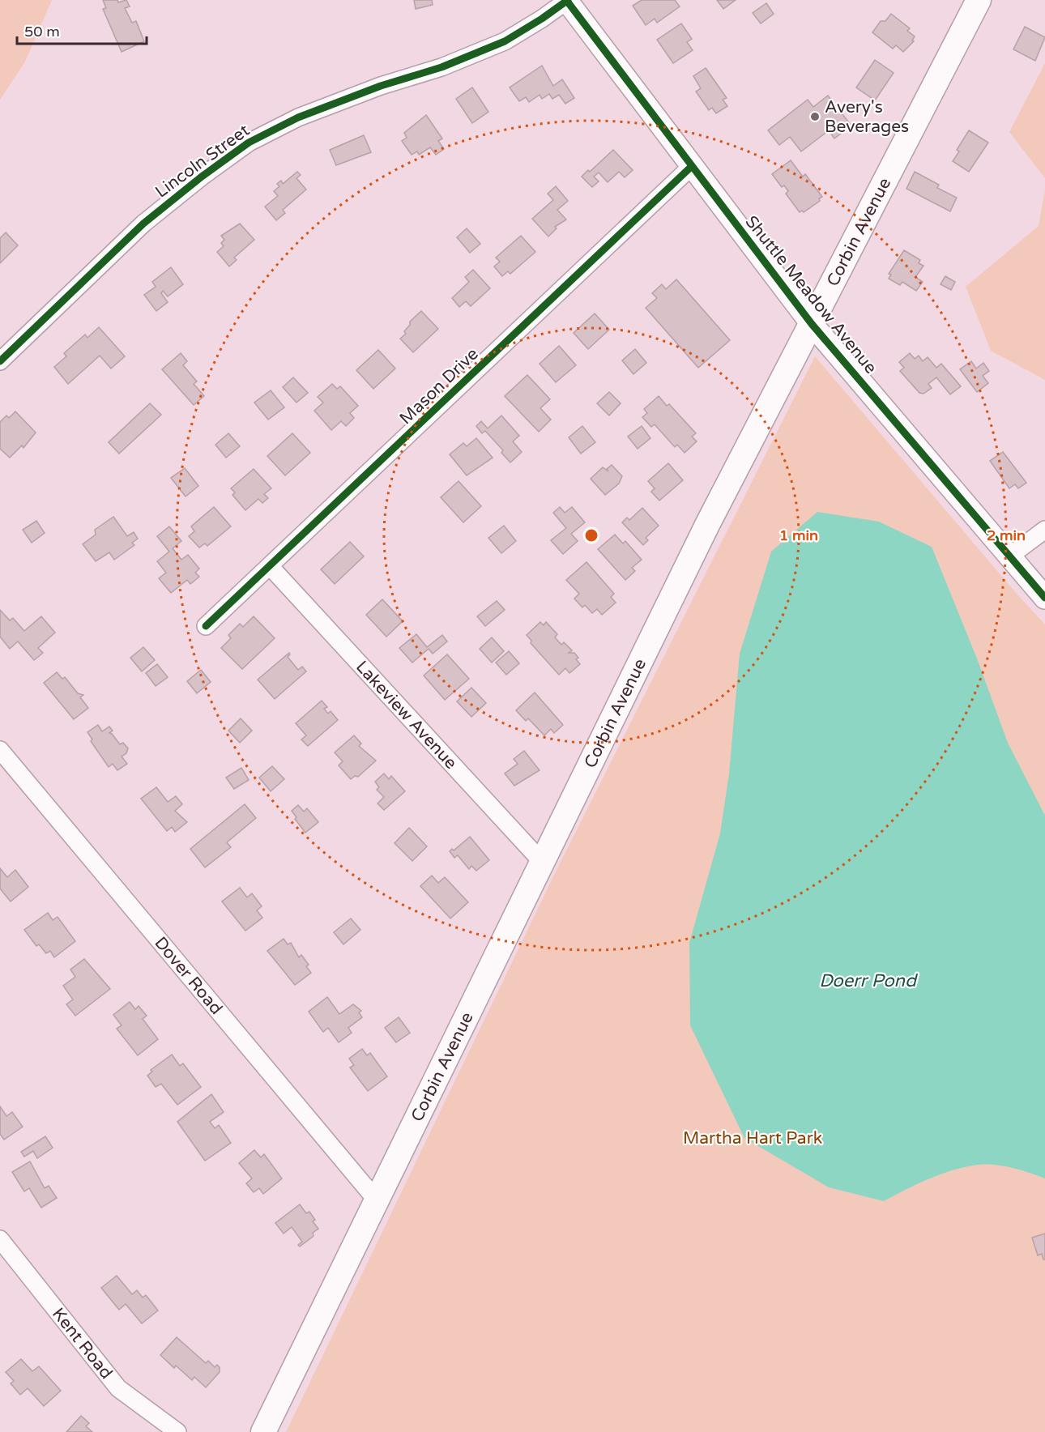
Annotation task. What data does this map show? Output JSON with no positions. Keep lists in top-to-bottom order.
{
  "streets": {
    "main road": ["Corbin Avenue"],
    "street": [
      "Lincoln Street",
      "Shuttle Meadow Avenue",
      "Mason Drive",
      "Lakeview Avenue",
      "Dover Road",
      "Kent Road"
    ]
  },
  "crossings": [
    ["Lincoln Street", "Shuttle Meadow Avenue"],
    ["Corbin Avenue", "Shuttle Meadow Avenue"],
    ["Corbin Avenue", "Lakeview Avenue"],
    ["Corbin Avenue", "Dover Road"],
    ["Shuttle Meadow Avenue", "Mason Drive"],
    ["Mason Drive", "Lakeview Avenue"]
  ],
  "water": ["Doerr Pond"],
  "parks": ["Martha Hart Park"],
  "places": ["Avery's Beverages"],
  "scale_bar": "50 m",
  "rings": ["1 min", "2 min"]
}
